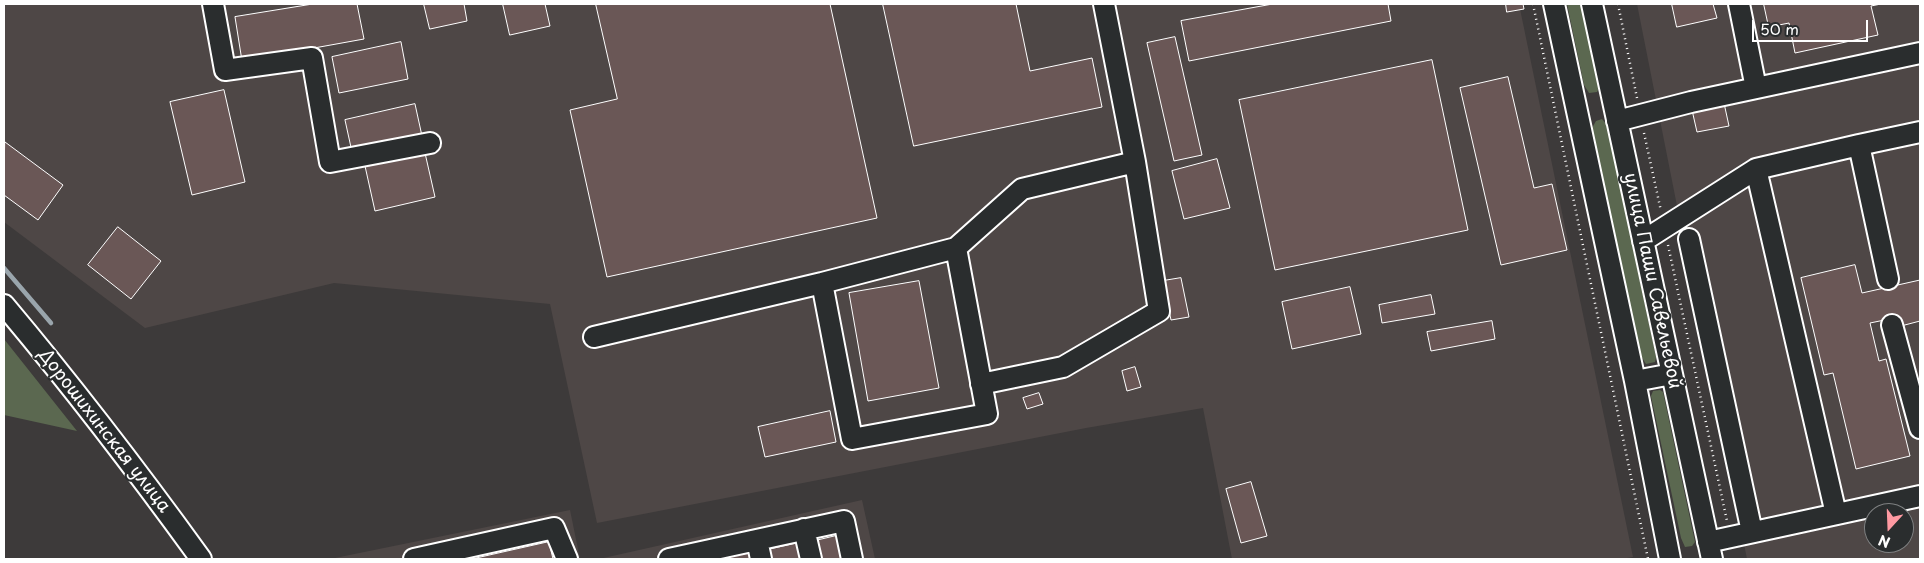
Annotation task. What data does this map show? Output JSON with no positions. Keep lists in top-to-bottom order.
{
  "streets": {
    "street": ["улица Паши Савельевой", "Дорошихинская улица"]
  },
  "scale_bar": "50 m",
  "north": "bottom"
}
